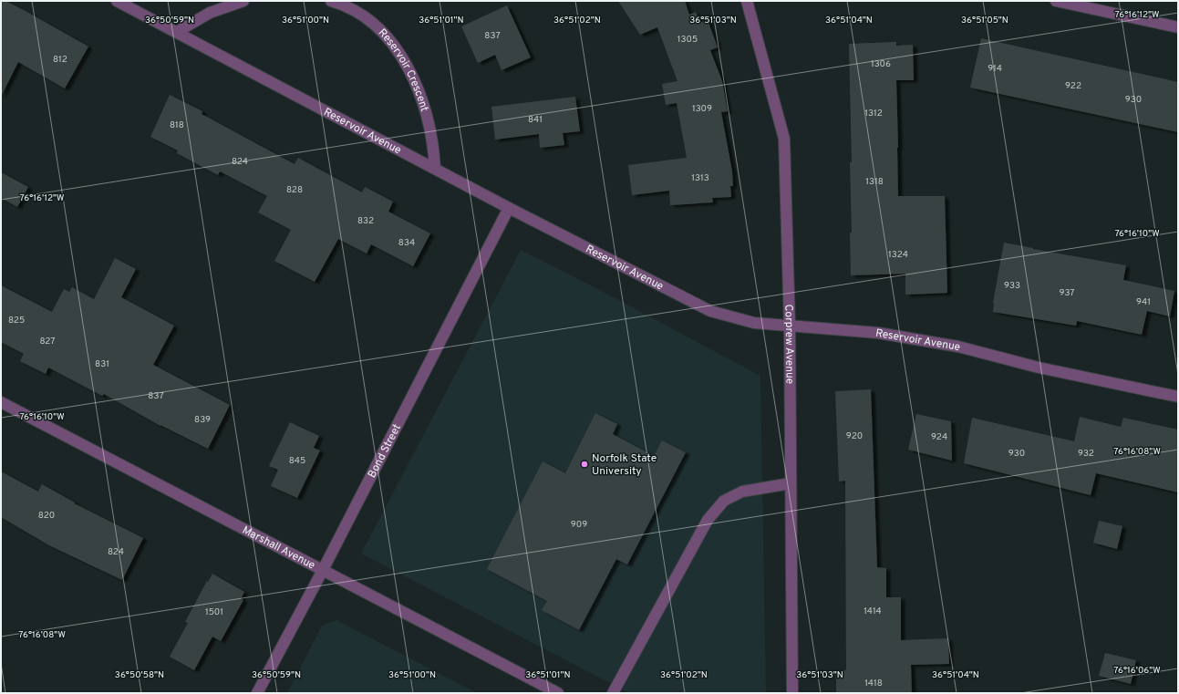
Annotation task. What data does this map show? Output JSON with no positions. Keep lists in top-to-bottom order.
{
  "streets": {
    "street": [
      "Reservoir Crescent",
      "Reservoir Avenue",
      "Corprew Avenue",
      "Bond Street",
      "Marshall Avenue"
    ]
  },
  "crossings": [
    ["Reservoir Crescent", "Reservoir Avenue"],
    ["Reservoir Avenue", "Corprew Avenue"],
    ["Reservoir Avenue", "Bond Street"],
    ["Bond Street", "Marshall Avenue"]
  ],
  "places": ["Norfolk State University"],
  "house_numbers": [
    "837",
    "1305",
    "812",
    "1306",
    "914",
    "922",
    "930",
    "1309",
    "1312",
    "841",
    "818",
    "824",
    "1313",
    "1318",
    "828",
    "832",
    "834",
    "1324",
    "933",
    "937",
    "941",
    "825",
    "827",
    "831",
    "837",
    "839",
    "920",
    "924",
    "930",
    "932",
    "845",
    "820",
    "909",
    "824",
    "1414",
    "1501",
    "1418"
  ],
  "coordinates": [
    "76°16'12\"W",
    "36°50'59\"N",
    "36°51'00\"N",
    "36°51'01\"N",
    "36°51'02\"N",
    "36°51'03\"N",
    "36°51'04\"N",
    "36°51'05\"N",
    "76°16'10\"W",
    "76°16'08\"W",
    "76°16'06\"W",
    "36°50'58\"N"
  ]
}
